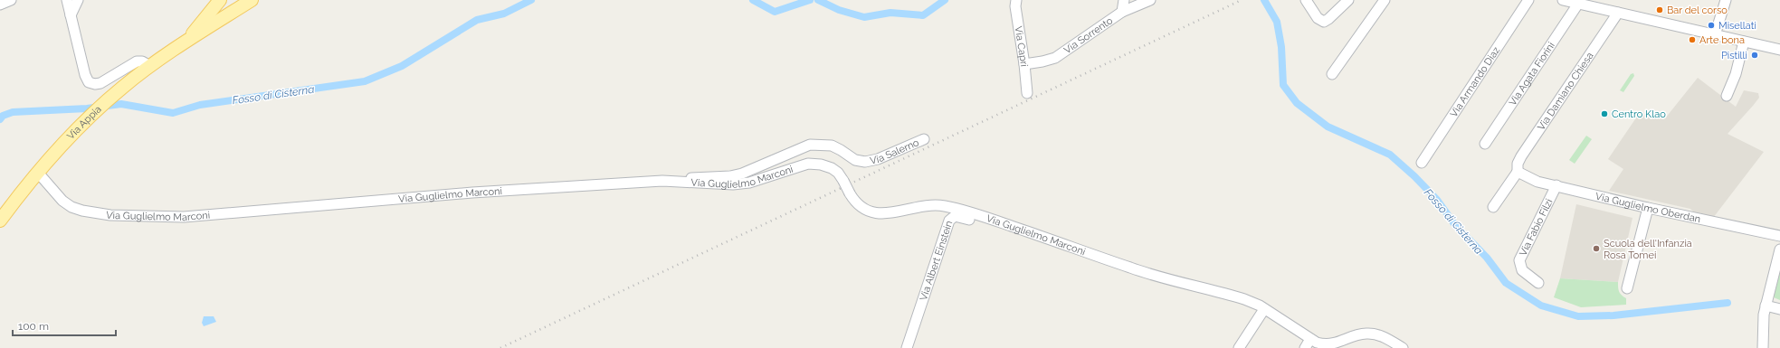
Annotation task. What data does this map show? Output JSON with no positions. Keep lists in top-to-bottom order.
{
  "streets": {
    "main road": ["Via Appia"],
    "street": [
      "Via Sorrento",
      "Via Capri",
      "Via Agata Fiorini",
      "Via Armando Diaz",
      "Via Damiano Chiesa",
      "Via Salerno",
      "Via Guglielmo Marconi",
      "Via Guglielmo Oberdan",
      "Via Fabio Filzi",
      "Via Albert Einstein"
    ]
  },
  "crossings": [
    ["Via Sorrento", "Via Capri"],
    ["Via Damiano Chiesa", "Via Guglielmo Oberdan"],
    ["Via Appia", "Via Guglielmo Marconi"],
    ["Via Salerno", "Via Guglielmo Marconi"],
    ["Via Guglielmo Marconi", "Via Albert Einstein"],
    ["Via Guglielmo Oberdan", "Via Fabio Filzi"]
  ],
  "water": ["Fosso di Cisterna"],
  "places": [
    "Bar del corso",
    "Misellati",
    "Arte bona",
    "Pistilli",
    "Centro Klao",
    "Scuola dell'Infanzia Rosa Tomei"
  ],
  "scale_bar": "100 m"
}
